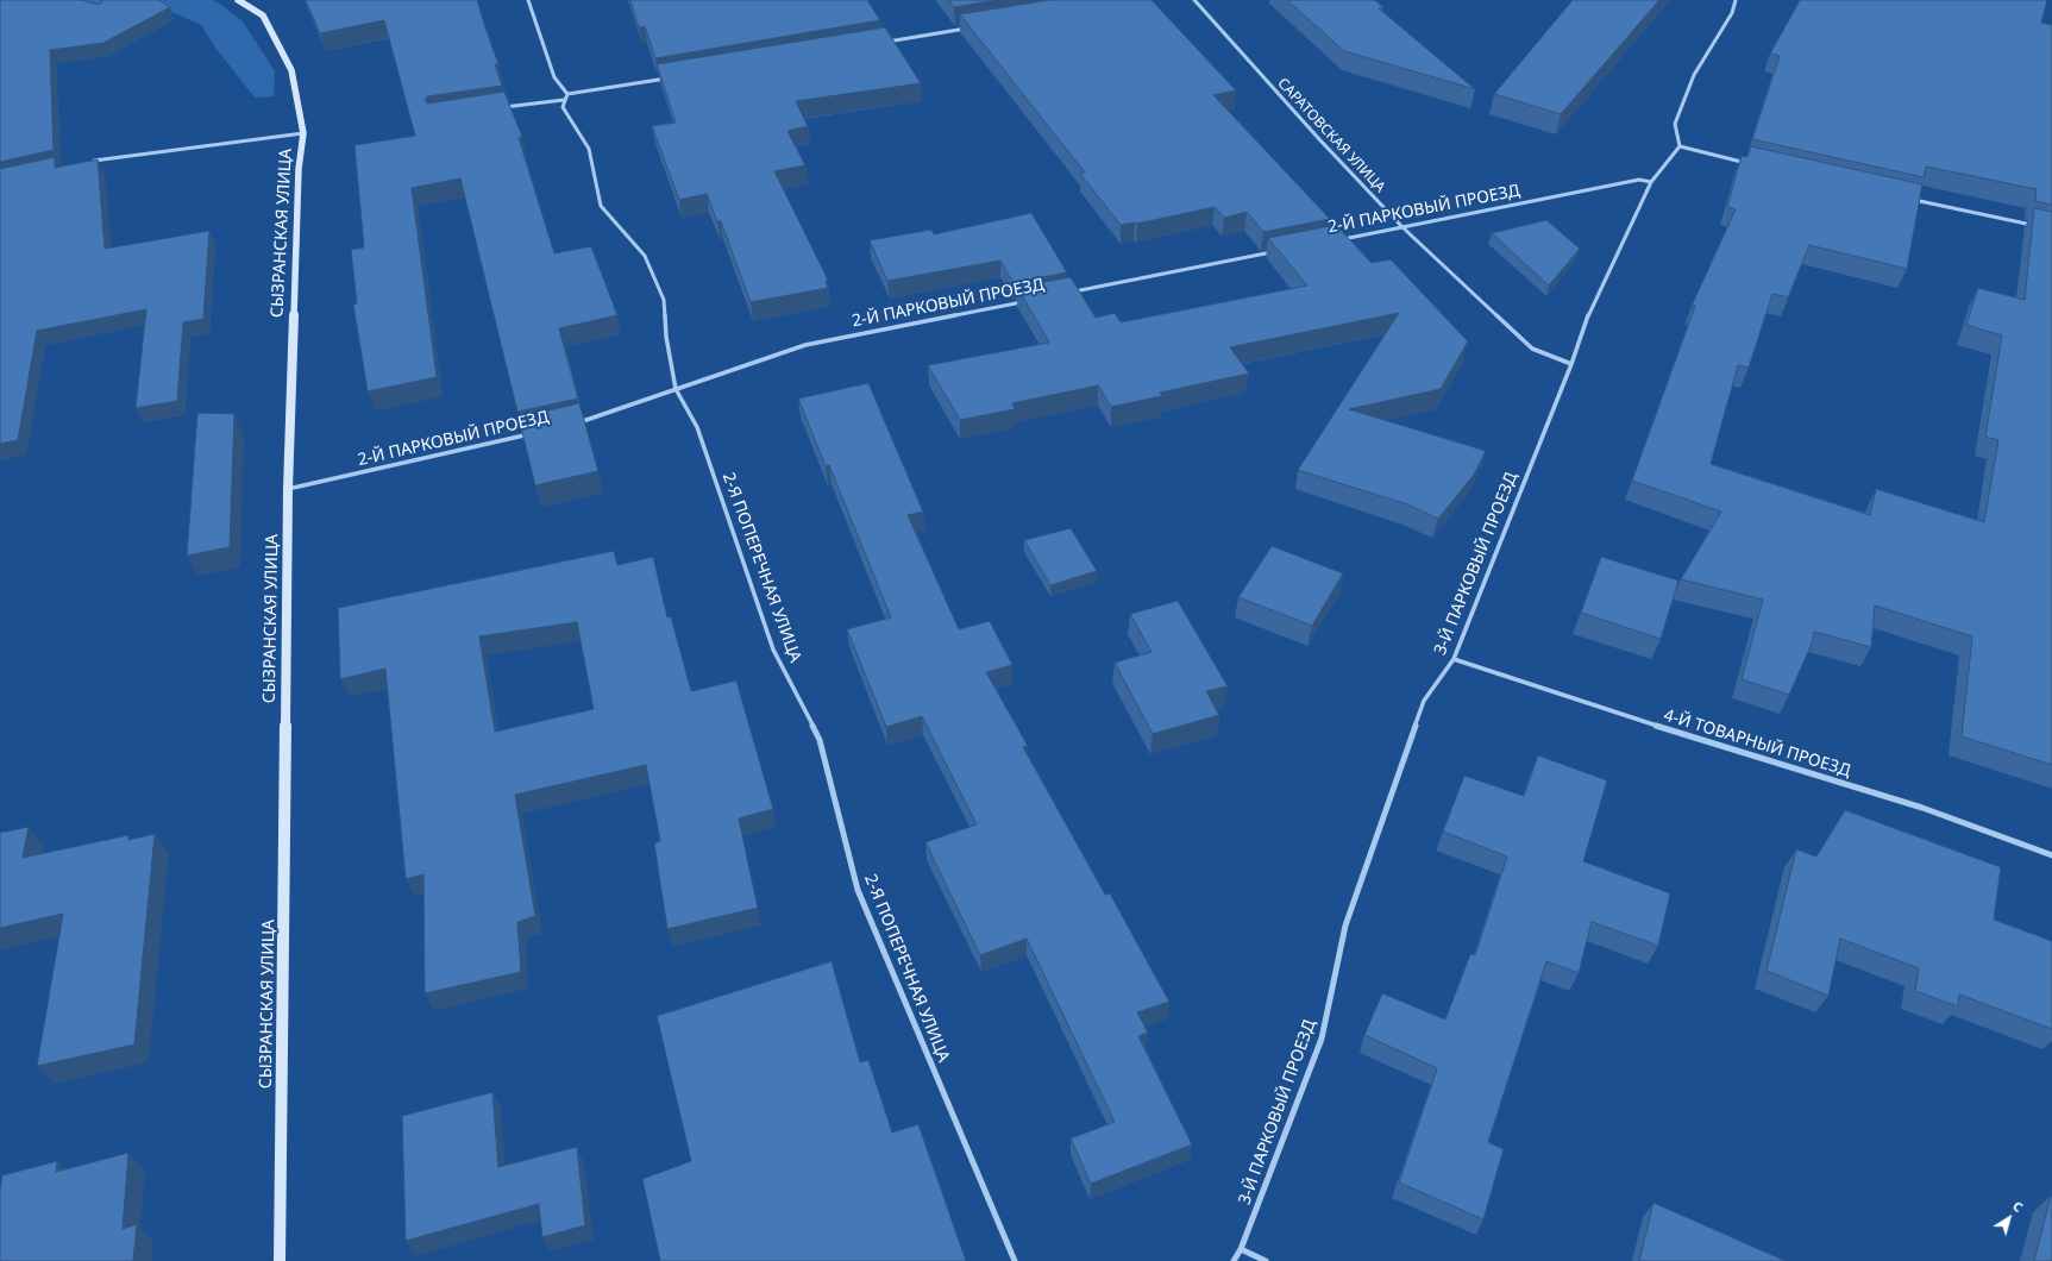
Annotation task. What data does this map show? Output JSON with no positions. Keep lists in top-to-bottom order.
{
  "streets": {
    "street": [
      "САРАТОВСКАЯ УЛИЦА",
      "2-Й ПАРКОВЫЙ ПРОЕЗД",
      "СЫЗРАНСКАЯ УЛИЦА",
      "3-Й ПАРКОВЫЙ ПРОЕЗД",
      "2-Я ПОПЕРЕЧНАЯ УЛИЦА",
      "4-Й ТОВАРНЫЙ ПРОЕЗД"
    ]
  },
  "crossings": [
    ["САРАТОВСКАЯ УЛИЦА", "2-Й ПАРКОВЫЙ ПРОЕЗД"],
    ["САРАТОВСКАЯ УЛИЦА", "3-Й ПАРКОВЫЙ ПРОЕЗД"],
    ["2-Й ПАРКОВЫЙ ПРОЕЗД", "СЫЗРАНСКАЯ УЛИЦА"],
    ["2-Й ПАРКОВЫЙ ПРОЕЗД", "3-Й ПАРКОВЫЙ ПРОЕЗД"],
    ["2-Й ПАРКОВЫЙ ПРОЕЗД", "2-Я ПОПЕРЕЧНАЯ УЛИЦА"],
    ["3-Й ПАРКОВЫЙ ПРОЕЗД", "4-Й ТОВАРНЫЙ ПРОЕЗД"]
  ],
  "north": "top right"
}
